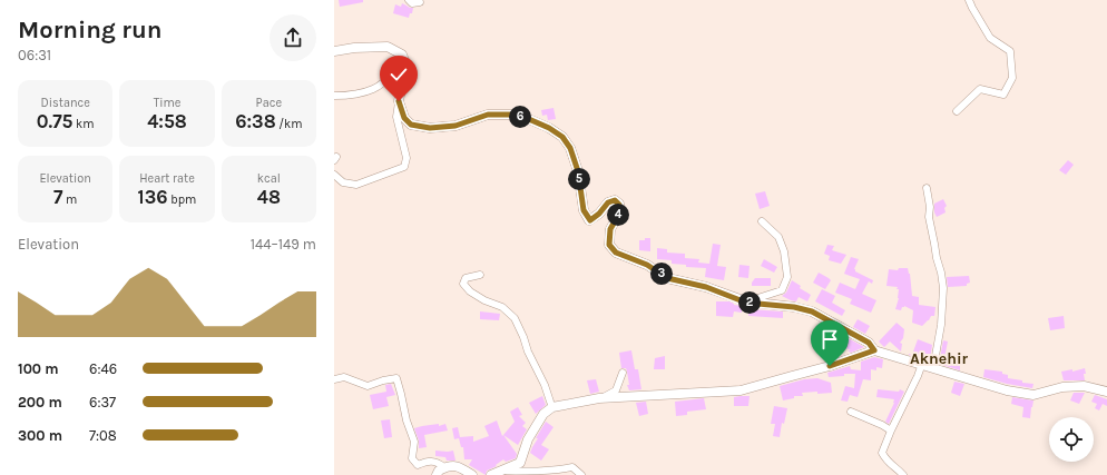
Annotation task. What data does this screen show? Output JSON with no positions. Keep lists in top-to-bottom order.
{
  "districts": ["Aknehir"],
  "page": {
    "heading": ["Morning run", "06:31"],
    "stats": [
      ["Distance", "0.75 km"],
      ["Time", "4:58"],
      ["Pace", "6:38 /km"],
      ["Elevation", "7 m"],
      ["Heart rate", "136 bpm"],
      ["kcal", "48"]
    ],
    "pins": [
      "6",
      "5",
      "4",
      "3",
      "2"
    ],
    "chart": ["Elevation", "144–149 m"],
    "list": [
      {
        "name": "100 m",
        "note": "6:46"
      },
      {
        "name": "200 m",
        "note": "6:37"
      },
      {
        "name": "300 m",
        "note": "7:08"
      }
    ]
  }
}
